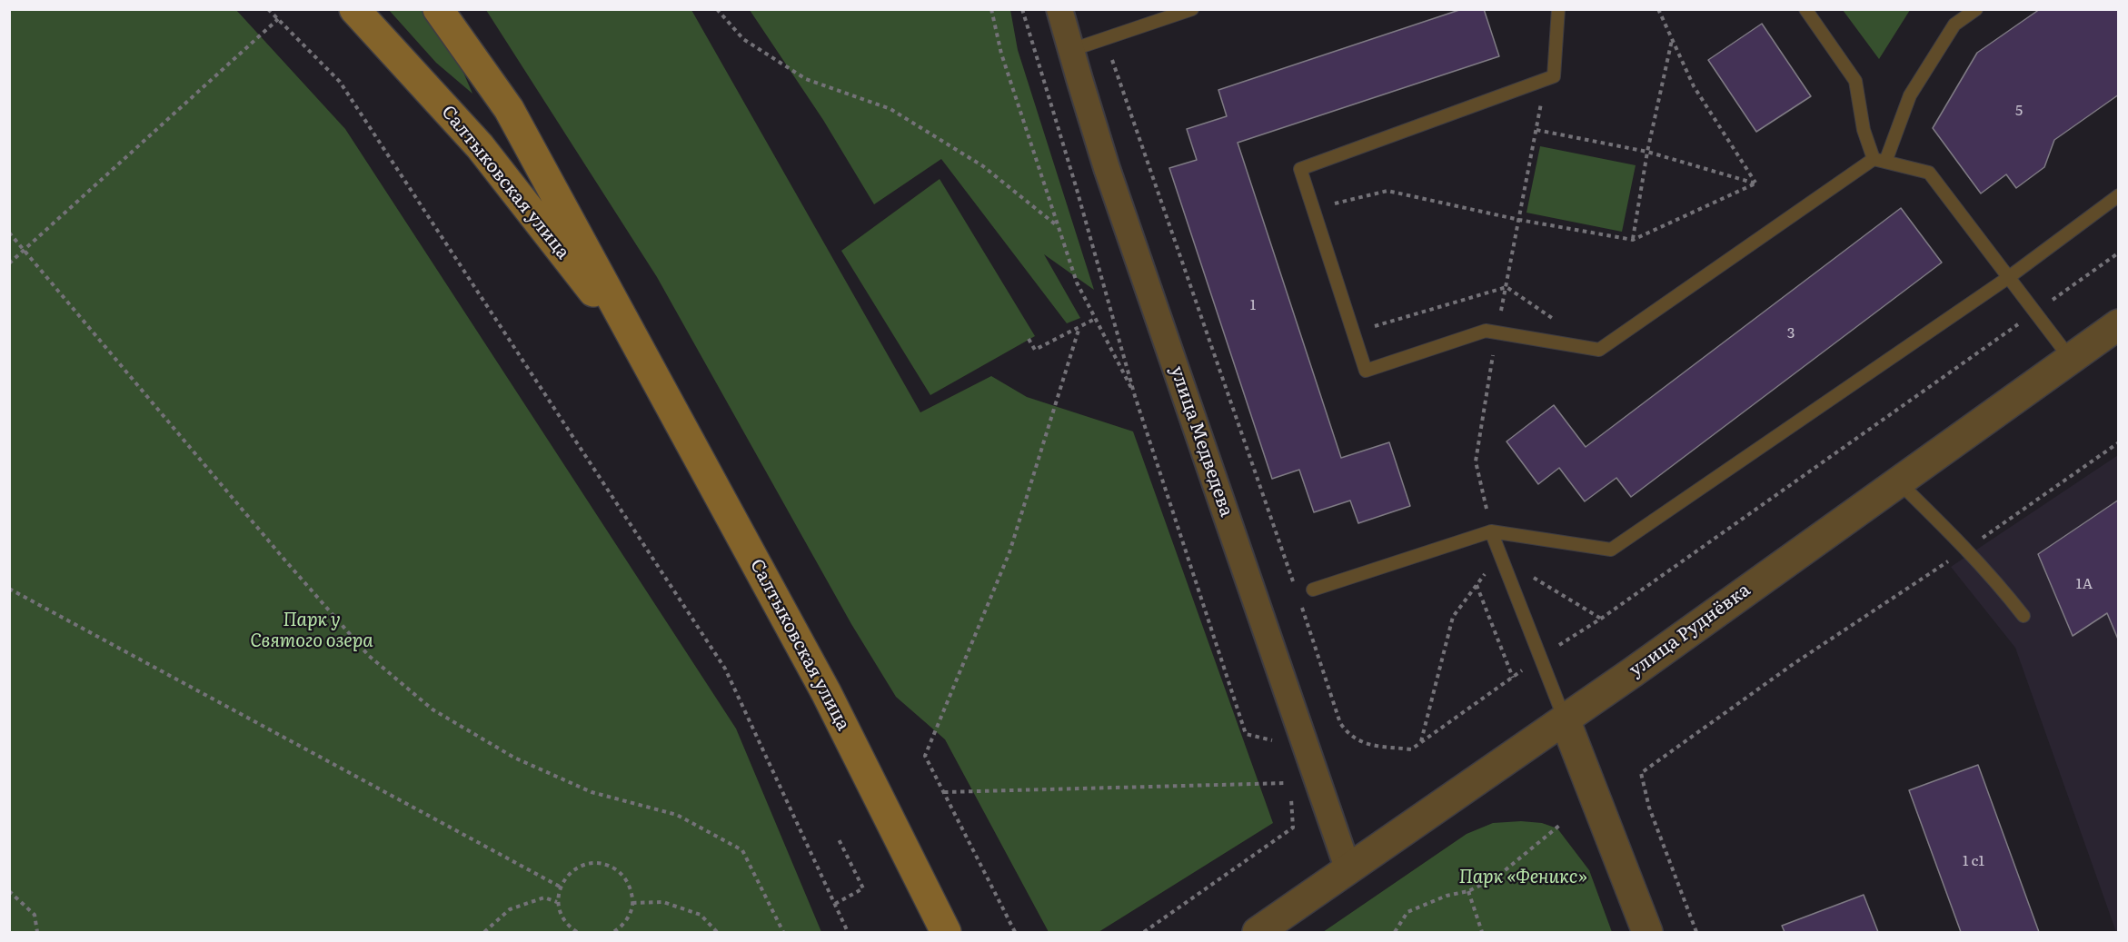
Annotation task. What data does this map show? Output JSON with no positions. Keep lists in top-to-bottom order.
{
  "streets": {
    "main road": ["Салтыковская улица"],
    "street": ["улица Медведева", "улица Руднёвка"]
  },
  "crossings": [
    ["улица Медведева", "улица Руднёвка"]
  ],
  "parks": ["Парк у Святого озера", "Парк «Феникс»"],
  "house_numbers": [
    "5",
    "1",
    "3",
    "1А",
    "1 с1"
  ]
}
